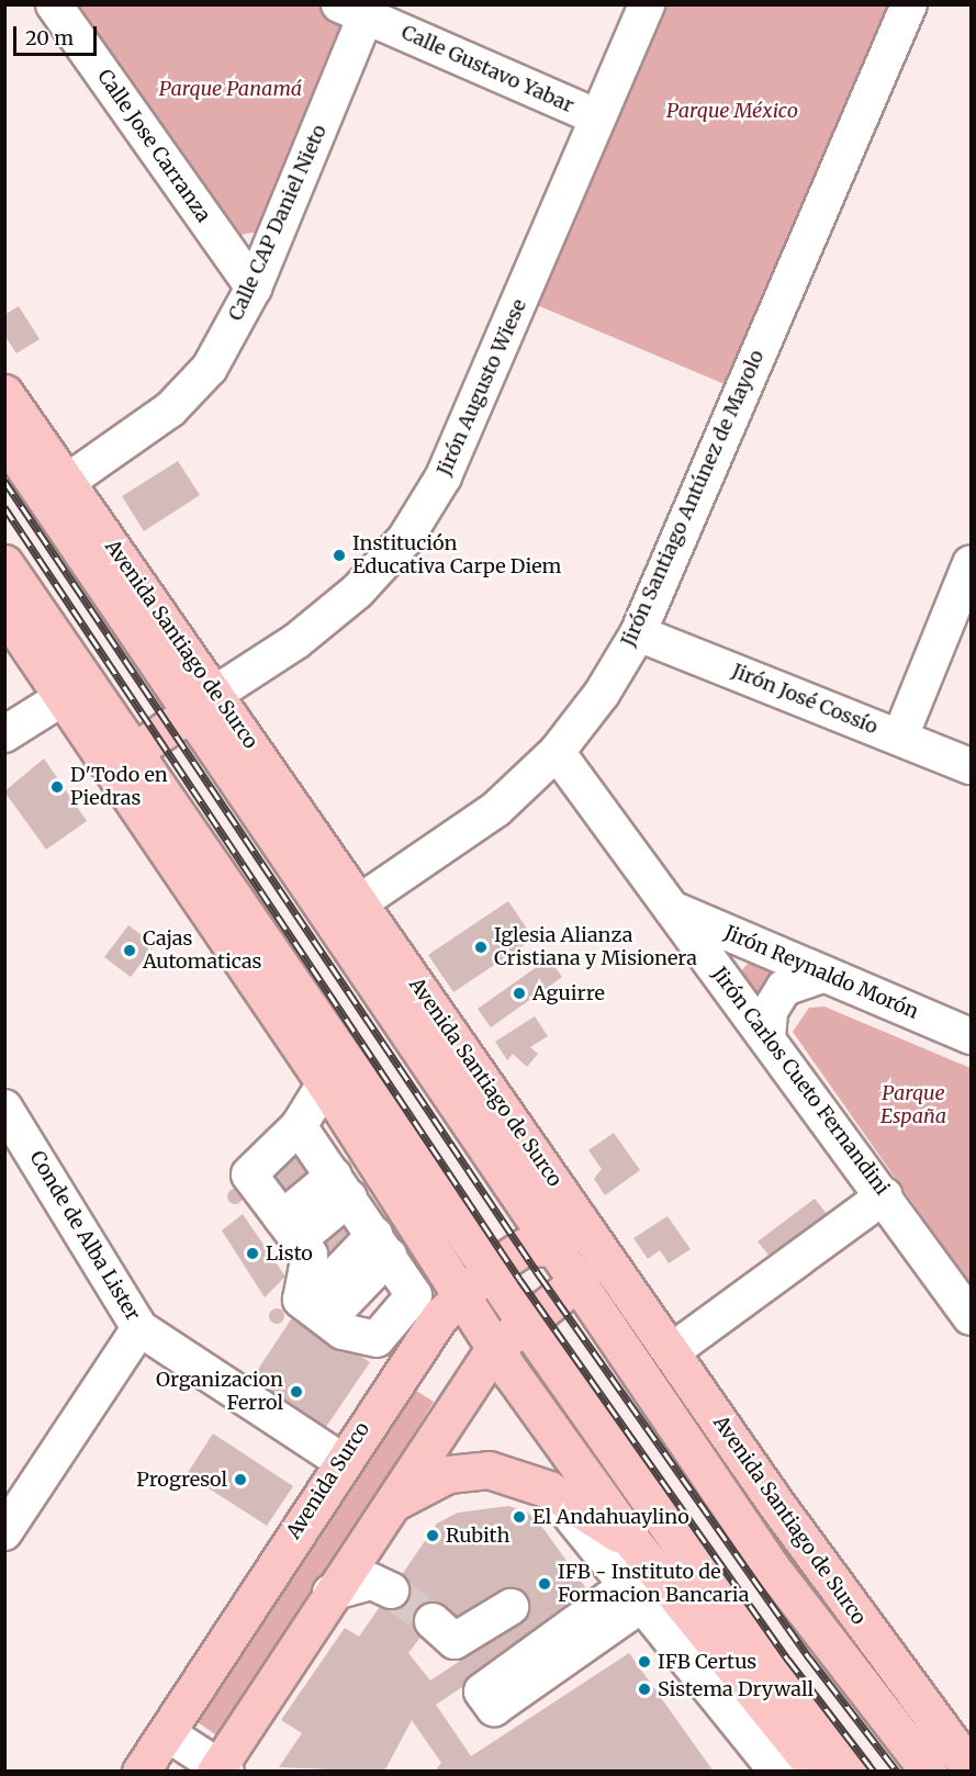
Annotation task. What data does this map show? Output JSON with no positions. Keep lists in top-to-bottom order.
{
  "streets": {
    "main road": ["Avenida Santiago de Surco", "Avenida Surco"],
    "street": [
      "Calle Gustavo Yabar",
      "Calle Jose Carranza",
      "Calle CAP Daniel Nieto",
      "Jirón Augusto Wiese",
      "Jirón Santiago Antúnez de Mayolo",
      "Jirón José Cossío",
      "Jirón Reynaldo Morón",
      "Jirón Carlos Cueto Fernandini",
      "Conde de Alba Lister"
    ]
  },
  "crossings": [
    ["Calle Gustavo Yabar", "Calle CAP Daniel Nieto"],
    ["Calle Gustavo Yabar", "Jirón Augusto Wiese"],
    ["Calle Jose Carranza", "Calle CAP Daniel Nieto"],
    ["Calle CAP Daniel Nieto", "Avenida Santiago de Surco"],
    ["Jirón Augusto Wiese", "Avenida Santiago de Surco"],
    ["Jirón Santiago Antúnez de Mayolo", "Avenida Santiago de Surco"],
    ["Jirón Santiago Antúnez de Mayolo", "Jirón José Cossío"],
    ["Jirón Santiago Antúnez de Mayolo", "Jirón Carlos Cueto Fernandini"],
    ["Avenida Santiago de Surco", "Avenida Surco"],
    ["Jirón Reynaldo Morón", "Jirón Carlos Cueto Fernandini"]
  ],
  "parks": ["Parque Panamá", "Parque México", "Parque España"],
  "places": [
    "Institución Educativa Carpe Diem",
    "D'Todo en Piedras",
    "Iglesia Alianza Cristiana y Misionera",
    "Cajas Automaticas",
    "Aguirre",
    "Listo",
    "Organizacion Ferrol",
    "Progresol",
    "El Andahuaylino",
    "Rubith",
    "IFB - Instituto de Formacion Bancaria",
    "IFB Certus",
    "Sistema Drywall"
  ],
  "scale_bar": "20 m"
}
